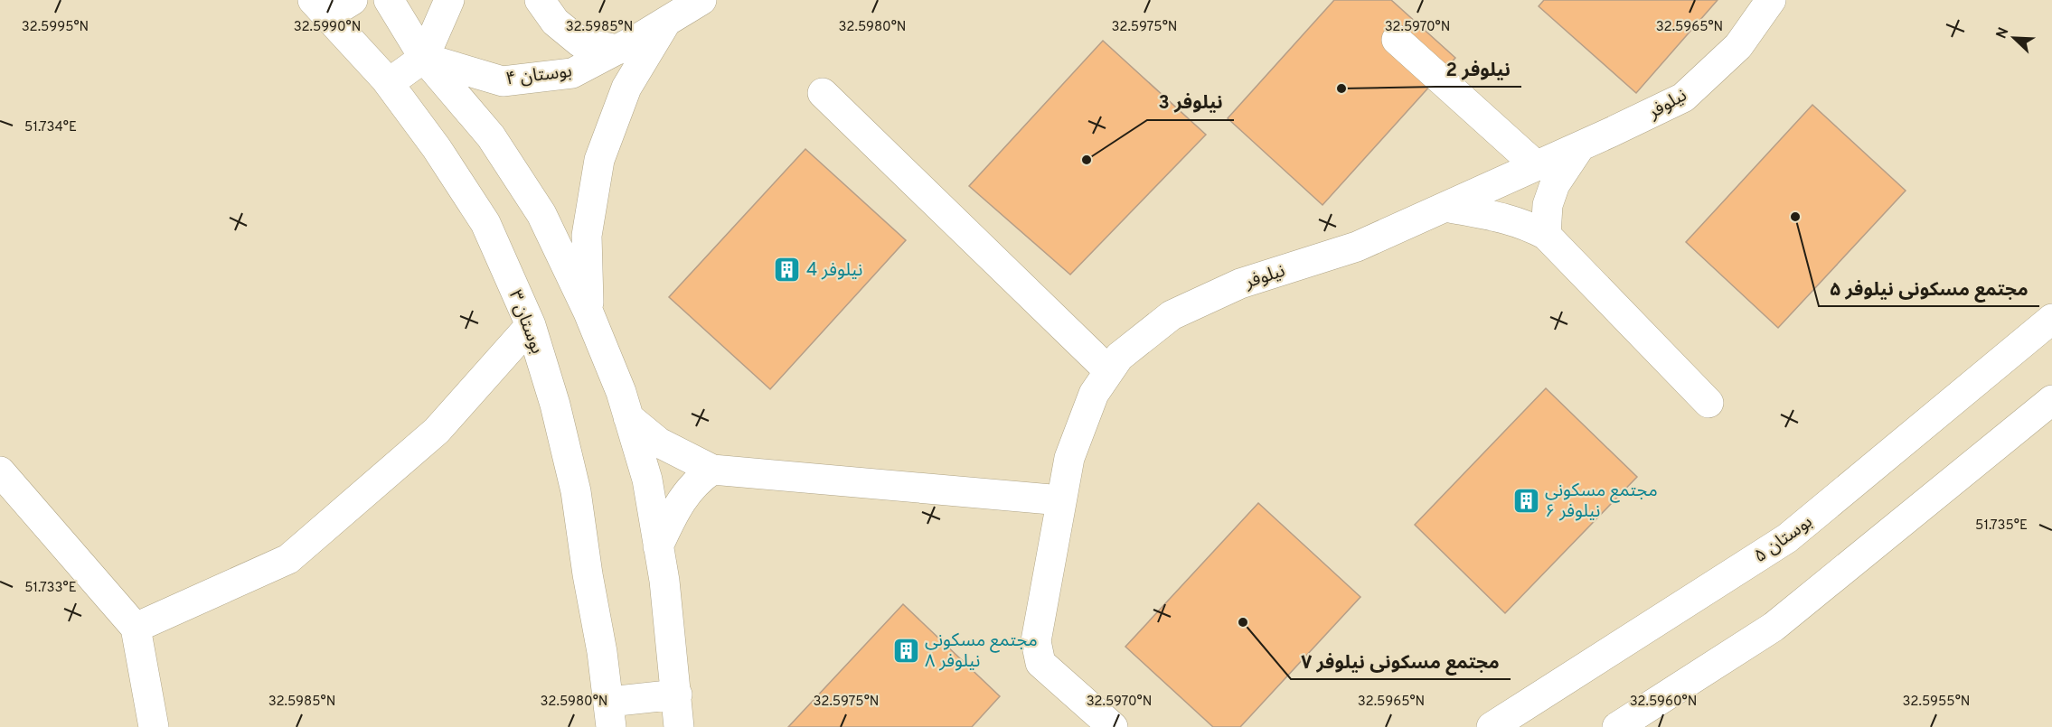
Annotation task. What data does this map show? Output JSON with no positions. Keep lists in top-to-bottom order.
{
  "streets": {
    "street": [
      "بوستان ۴",
      "نیلوفر",
      "بوستان ۳",
      "بوستان ۵"
    ]
  },
  "places": {
    "other": [
      "نیلوفر 2",
      "نیلوفر 3",
      "مجتمع مسکونی نیلوفر ۵",
      "مجتمع مسکونی نیلوفر ۷"
    ],
    "building": ["نیلوفر 4", "مجتمع مسکونی نیلوفر ۶", "مجتمع مسکونی نیلوفر ۸"]
  },
  "north": "top left",
  "coordinates": [
    "32.5995°N",
    "32.5990°N",
    "32.5985°N",
    "32.5980°N",
    "32.5975°N",
    "32.5970°N",
    "32.5965°N",
    "51.734°E",
    "51.735°E",
    "51.733°E",
    "32.5960°N",
    "32.5955°N"
  ]
}
